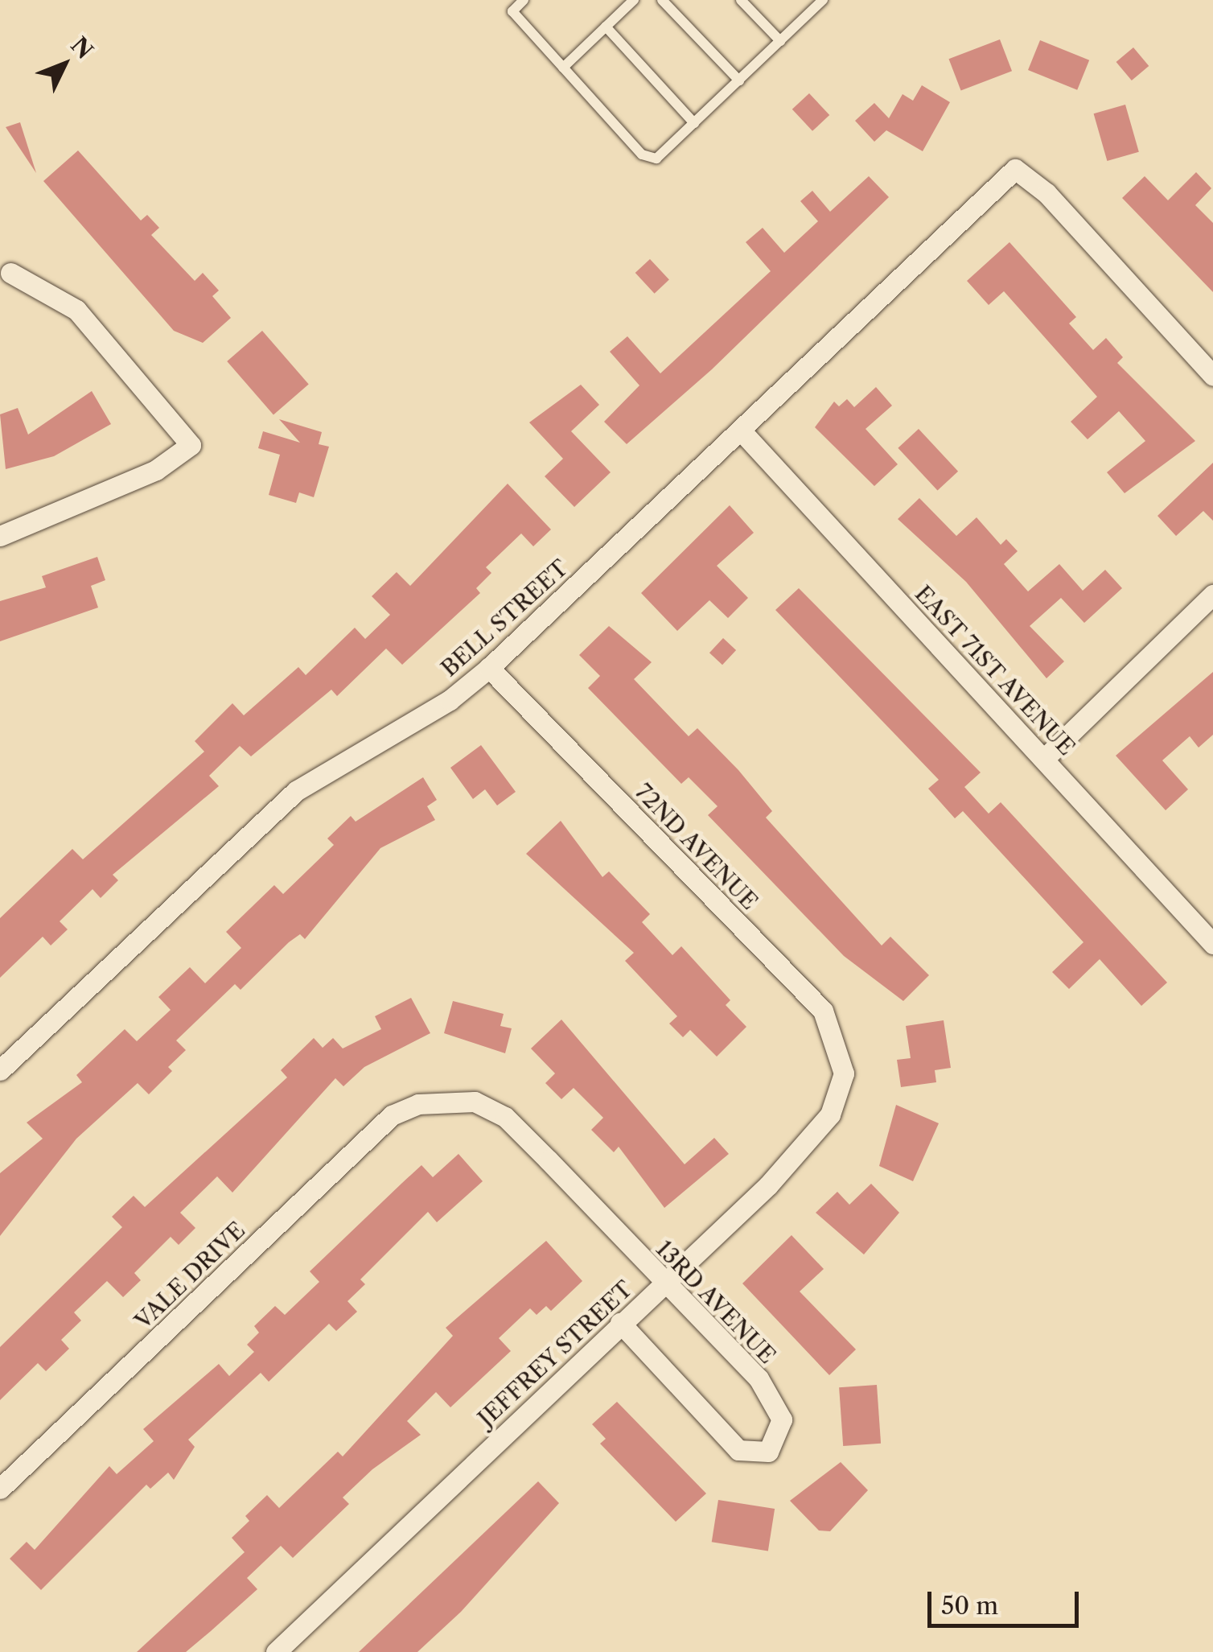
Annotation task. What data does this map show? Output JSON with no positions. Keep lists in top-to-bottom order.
{
  "streets": {
    "street": [
      "BELL STREET",
      "EAST 71ST AVENUE",
      "72ND AVENUE",
      "VALE DRIVE",
      "13RD AVENUE",
      "JEFFREY STREET"
    ]
  },
  "crossings": [
    ["BELL STREET", "EAST 71ST AVENUE"],
    ["BELL STREET", "72ND AVENUE"],
    ["72ND AVENUE", "JEFFREY STREET"],
    ["VALE DRIVE", "13RD AVENUE"],
    ["13RD AVENUE", "JEFFREY STREET"]
  ],
  "scale_bar": "50 m",
  "north": "top right"
}
